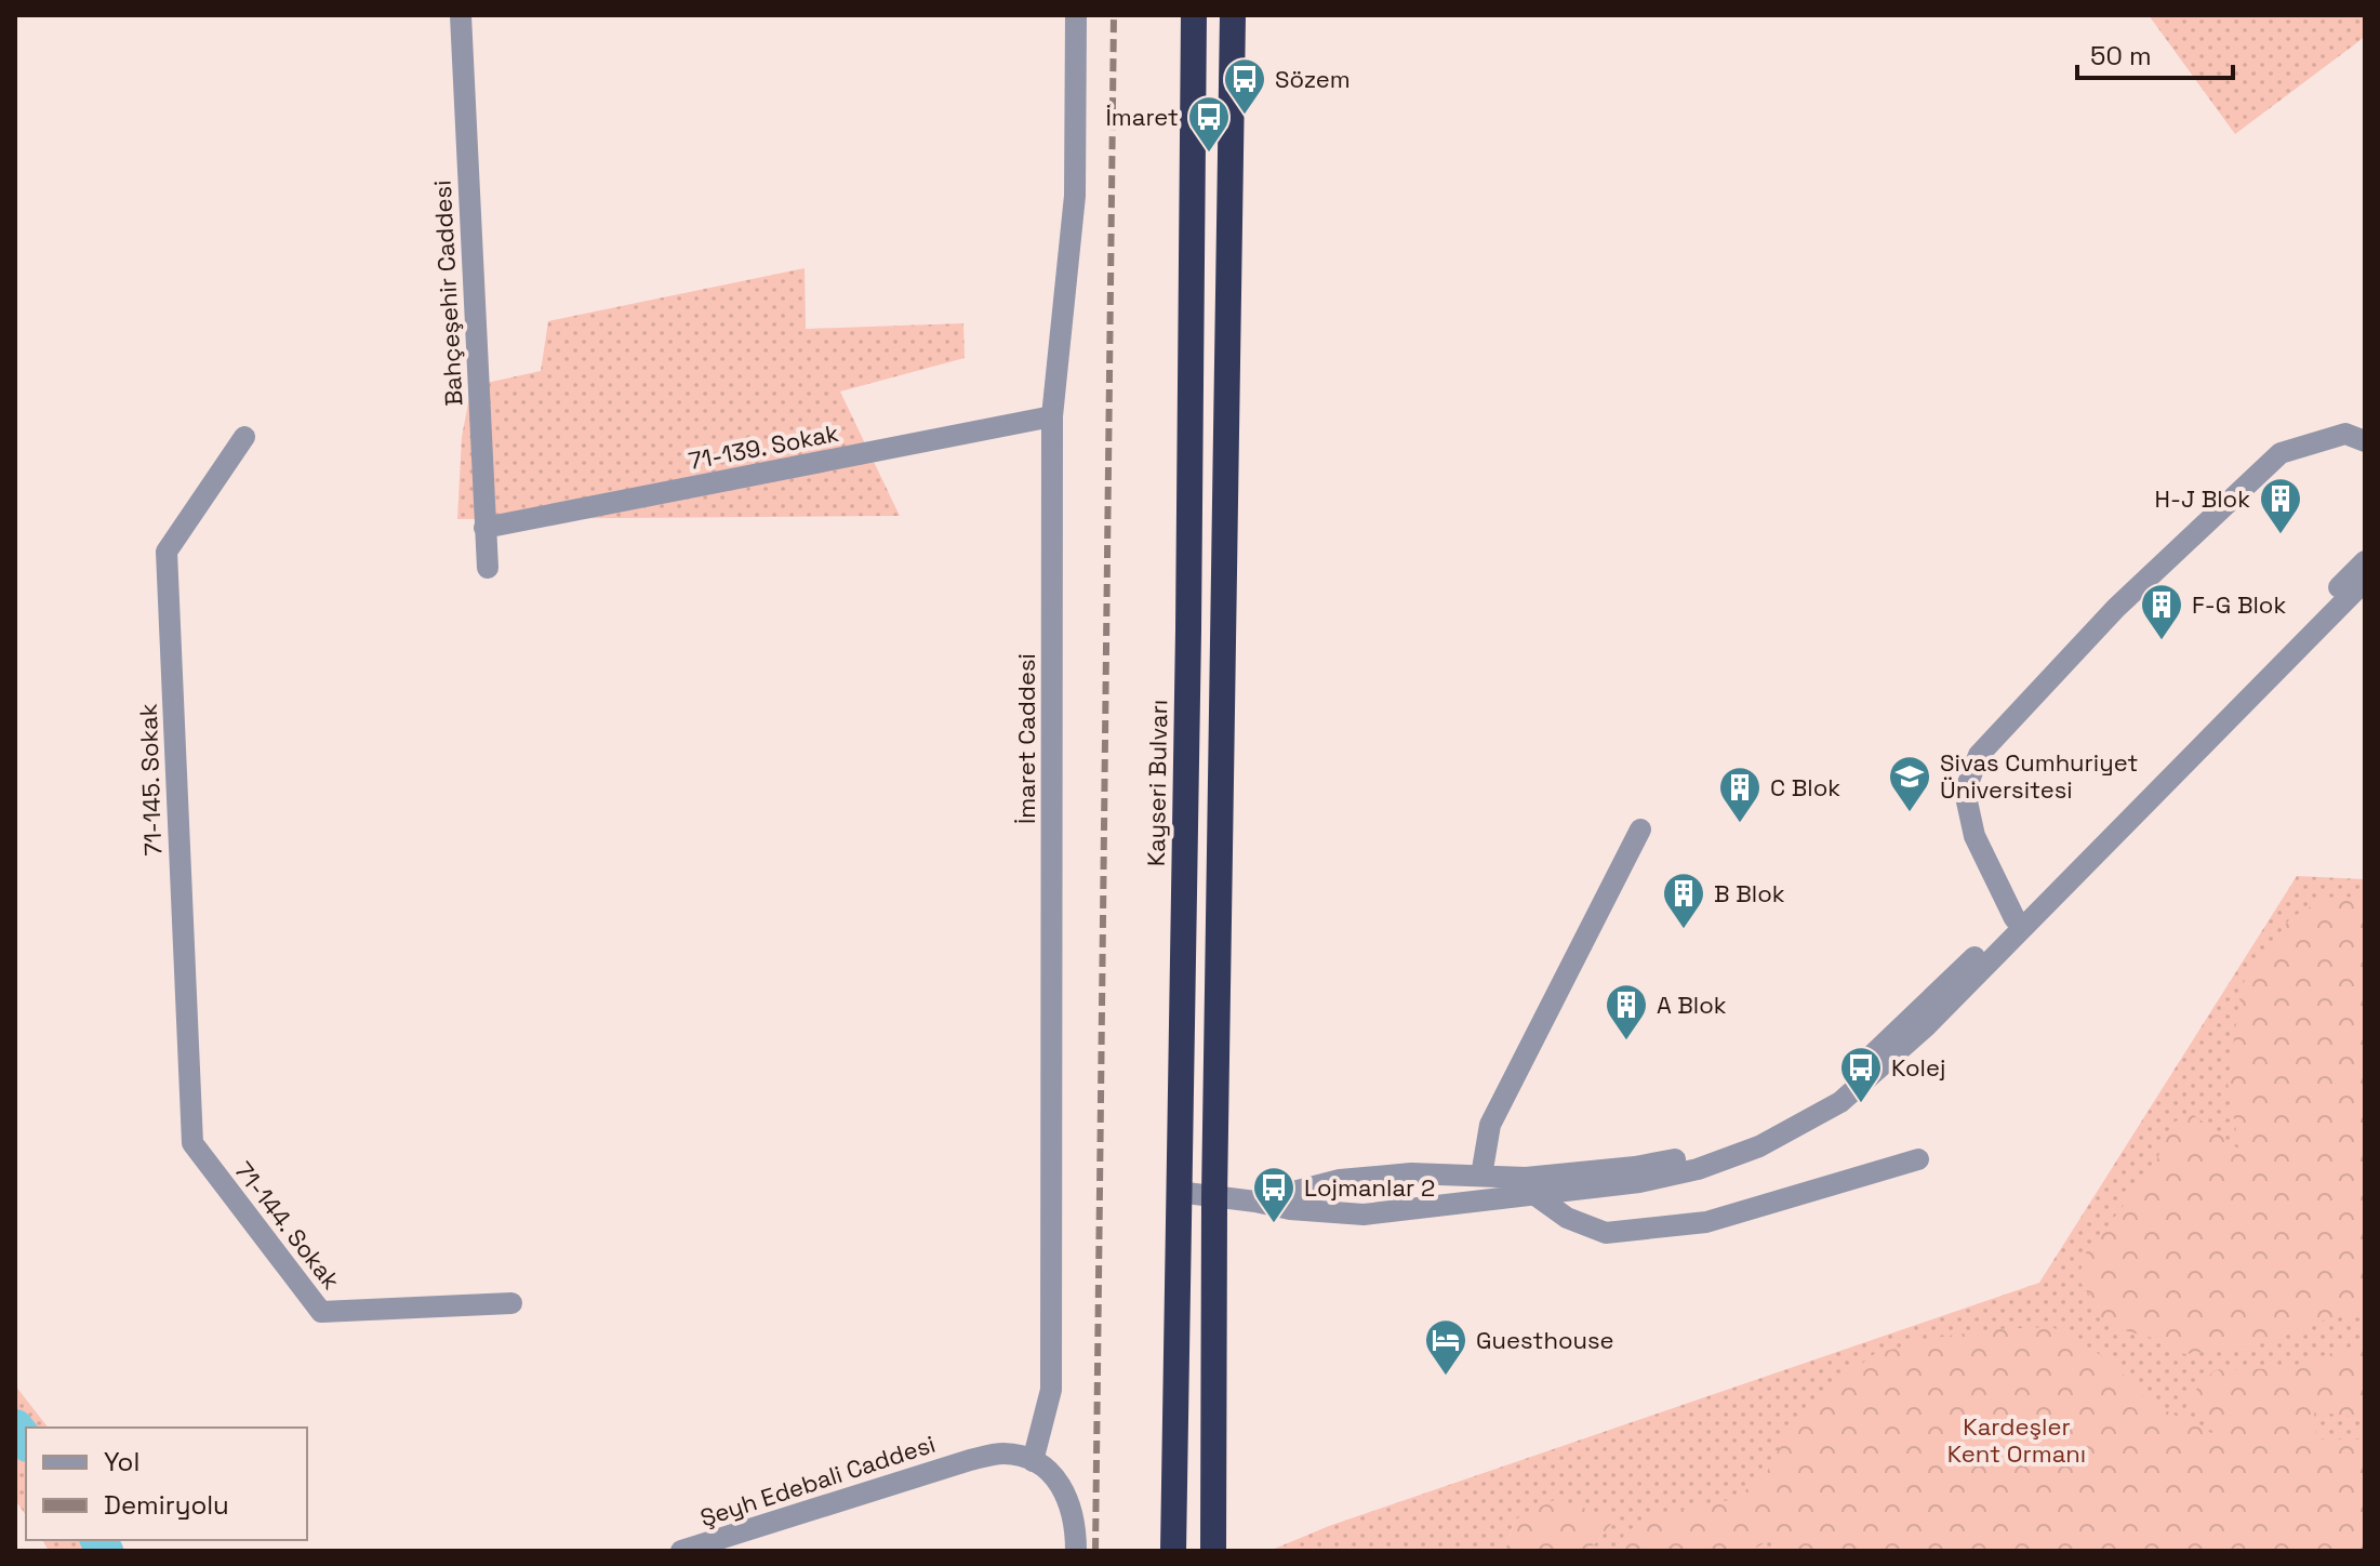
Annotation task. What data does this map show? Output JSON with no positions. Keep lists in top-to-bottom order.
{
  "streets": {
    "highway": ["Kayseri Bulvarı"],
    "street": [
      "Bahçeşehir Caddesi",
      "71-139. Sokak",
      "İmaret Caddesi",
      "71-145. Sokak",
      "71-144. Sokak",
      "Şeyh Edebali Caddesi"
    ]
  },
  "crossings": [
    ["Bahçeşehir Caddesi", "71-139. Sokak"],
    ["71-139. Sokak", "İmaret Caddesi"],
    ["İmaret Caddesi", "Şeyh Edebali Caddesi"],
    ["71-145. Sokak", "71-144. Sokak"]
  ],
  "parks": ["Kardeşler Kent Ormanı"],
  "places": {
    "bus stop": [
      "Sözem",
      "İmaret",
      "Kolej",
      "Lojmanlar 2"
    ],
    "building": [
      "H-J Blok",
      "F-G Blok",
      "C Blok",
      "B Blok",
      "A Blok"
    ],
    "school or university": ["Sivas Cumhuriyet Üniversitesi"],
    "hotel": ["Guesthouse"]
  },
  "legend": ["Yol", "Demiryolu"],
  "scale_bar": "50 m"
}
